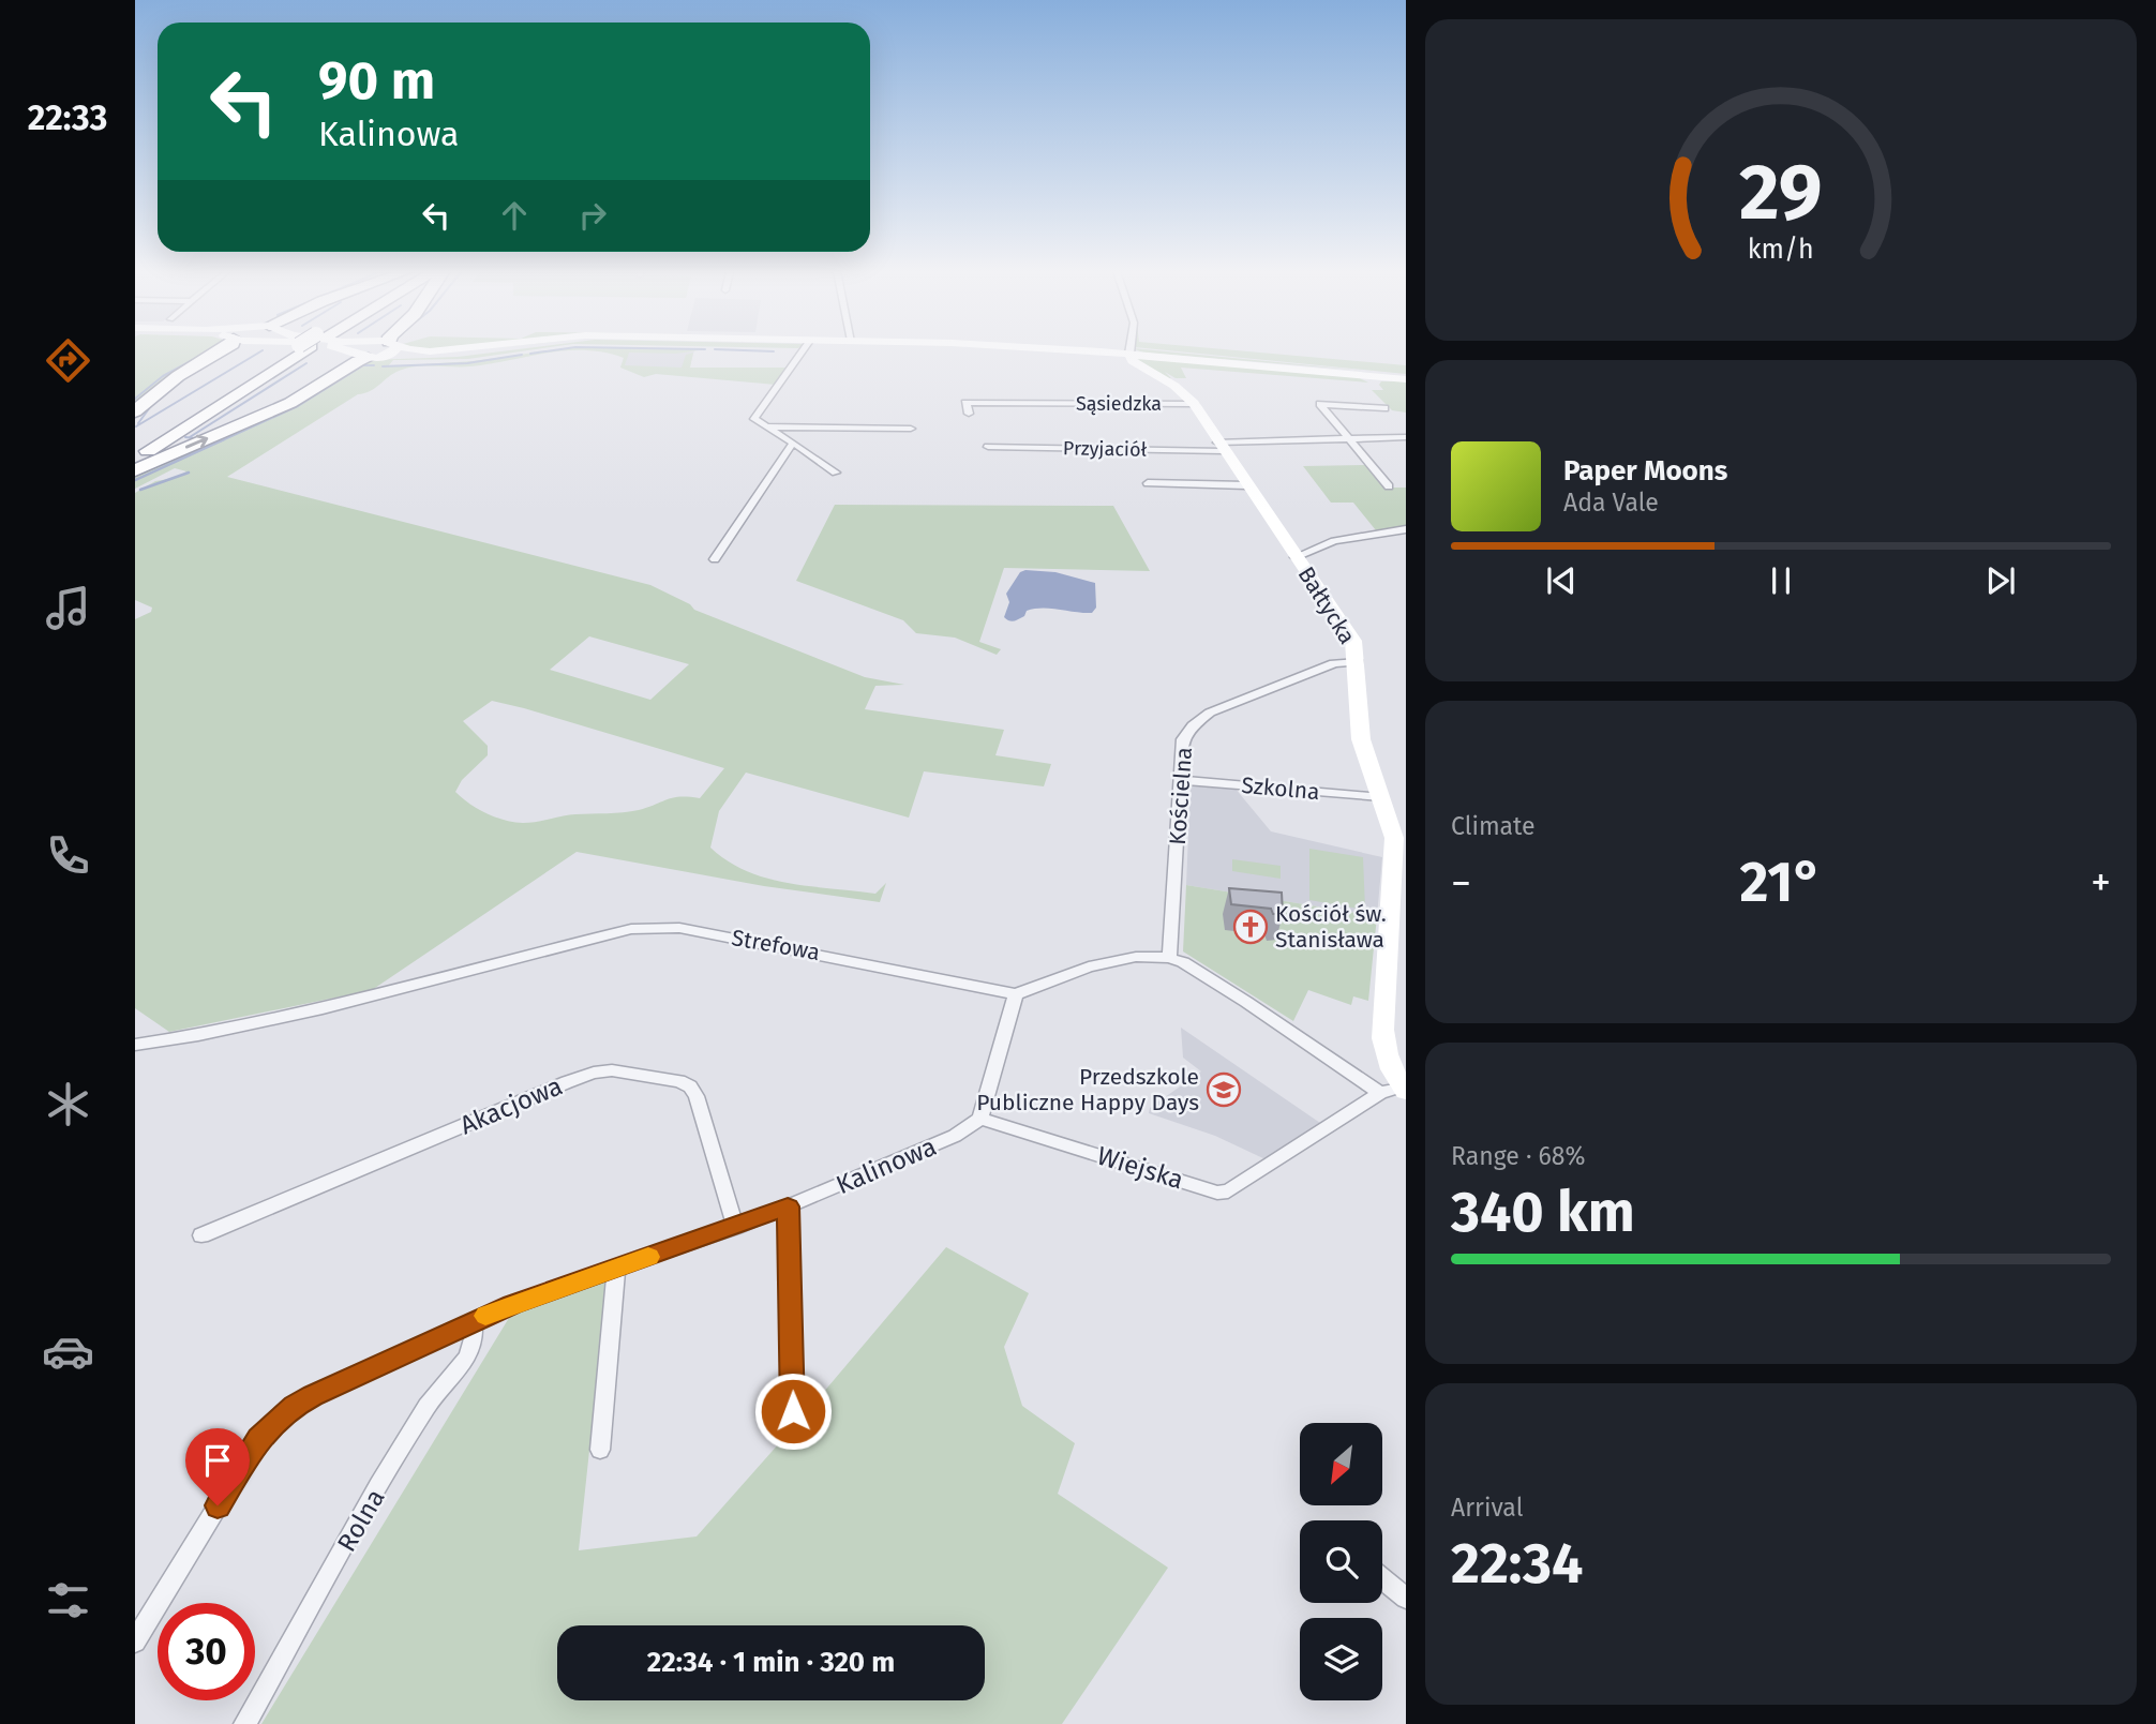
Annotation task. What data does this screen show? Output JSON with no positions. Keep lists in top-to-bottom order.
{
  "streets": {
    "main road": ["Bałtycka"],
    "street": [
      "Sąsiedzka",
      "Przyjaciół",
      "Szkolna",
      "Kościelna",
      "Strefowa",
      "Akacjowa",
      "Kalinowa",
      "Wiejska",
      "Rolna"
    ]
  },
  "crossings": [
    ["Sąsiedzka", "Bałtycka"],
    ["Przyjaciół", "Bałtycka"],
    ["Bałtycka", "Szkolna"],
    ["Bałtycka", "Kościelna"],
    ["Bałtycka", "Wiejska"],
    ["Szkolna", "Kościelna"],
    ["Akacjowa", "Kalinowa"],
    ["Kalinowa", "Wiejska"],
    ["Kalinowa", "Rolna"]
  ],
  "places": {
    "church": ["Kościół św. Stanisława"],
    "school or university": ["Przedszkole Publiczne Happy Days"]
  },
  "north": "bottom left",
  "page": {
    "tabs": "22:33",
    "turn": ["90 m", "Kalinowa"],
    "song": ["Paper Moons", "Ada Vale"],
    "tile": [
      "Climate",
      ["Range · 68%", "340 km"],
      ["Arrival", "22:34"]
    ],
    "heat": ["−", "21°", "+"],
    "limit": "30",
    "trip": "22:34 · 1 min · 320 m",
    "gauge": ["29", "km/h"]
  }
}
